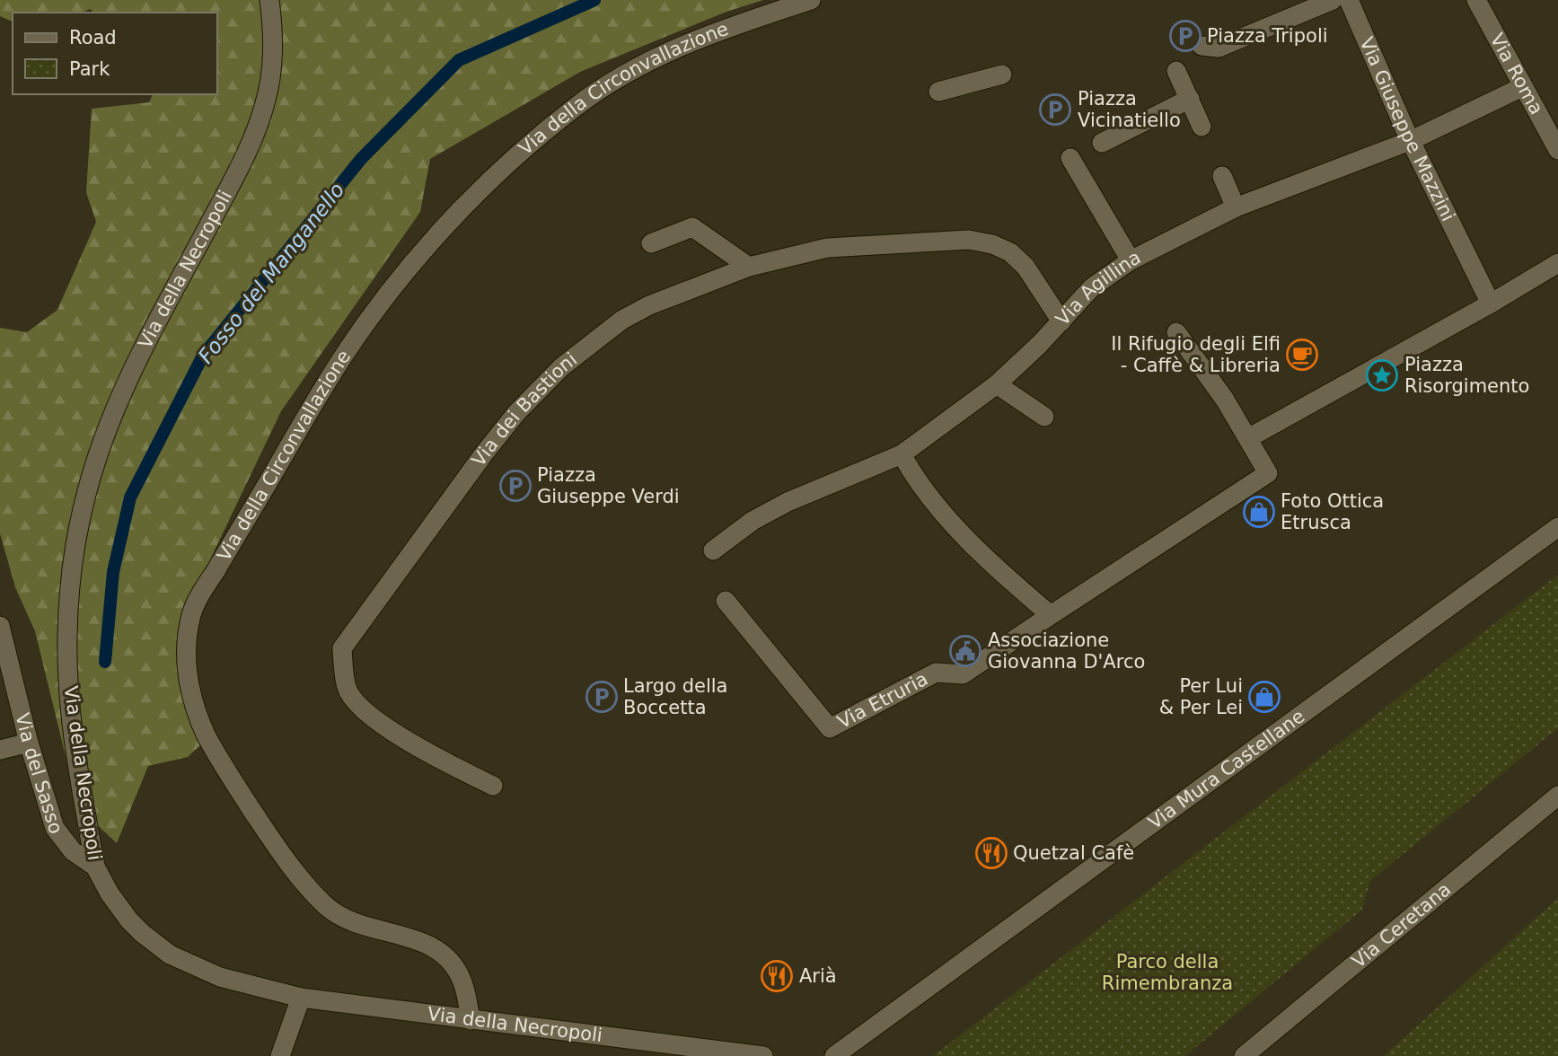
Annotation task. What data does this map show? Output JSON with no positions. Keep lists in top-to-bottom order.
{
  "streets": {
    "street": [
      "Via Roma",
      "Via della Circonvallazione",
      "Via Giuseppe Mazzini",
      "Via della Necropoli",
      "Via Agillina",
      "Via dei Bastioni",
      "Via Etruria",
      "Via Mura Castellane",
      "Via del Sasso",
      "Via Ceretana"
    ]
  },
  "crossings": [
    ["Via Roma", "Via Agillina"],
    ["Via della Circonvallazione", "Via della Necropoli"],
    ["Via Giuseppe Mazzini", "Via Agillina"],
    ["Via della Necropoli", "Via del Sasso"],
    ["Via Agillina", "Via dei Bastioni"]
  ],
  "water": ["Fosso del Manganello"],
  "parks": ["Parco della Rimembranza"],
  "places": {
    "parking": [
      "Piazza Tripoli",
      "Piazza Vicinatiello",
      "Piazza Giuseppe Verdi",
      "Largo della Boccetta"
    ],
    "cafe": ["Il Rifugio degli Elfi - Caffè & Libreria"],
    "place": ["Piazza Risorgimento"],
    "shop": ["Foto Ottica Etrusca", "Per Lui & Per Lei"],
    "public building": ["Associazione Giovanna D'Arco"],
    "restaurant": ["Quetzal Cafè", "Arià"]
  },
  "legend": ["Road", "Park"]
}
